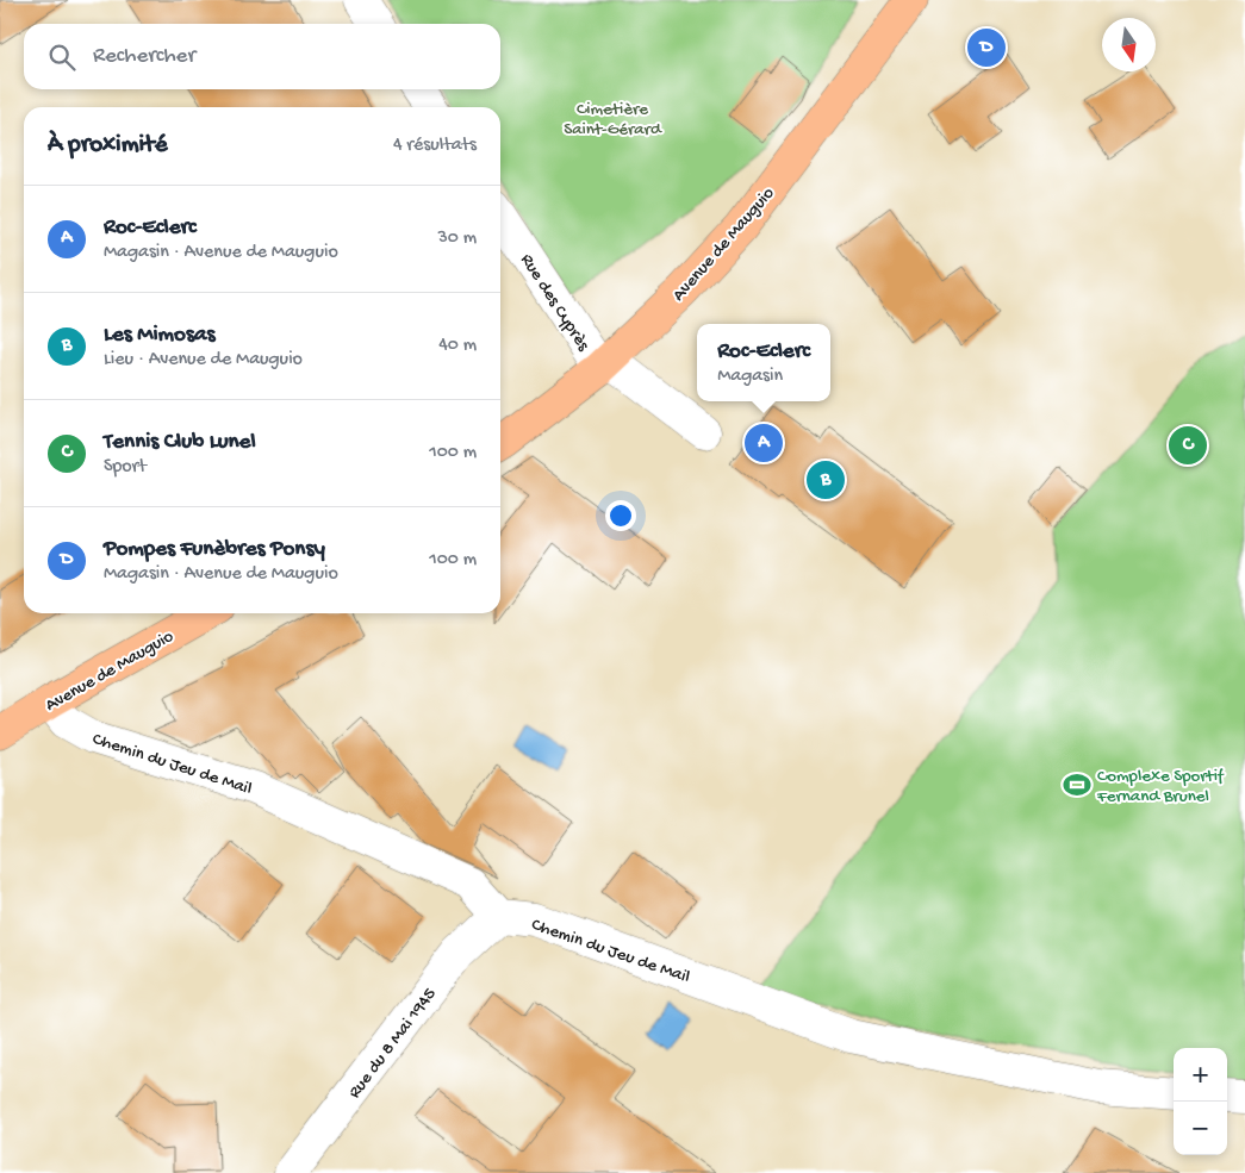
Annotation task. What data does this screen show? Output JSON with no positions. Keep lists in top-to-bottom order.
{
  "streets": {
    "main road": ["Avenue de Mauguio"],
    "street": ["Rue des Cyprès", "Chemin du Jeu de Mail", "Rue du 8 Mai 1945"]
  },
  "crossings": [
    ["Avenue de Mauguio", "Rue des Cyprès"],
    ["Avenue de Mauguio", "Chemin du Jeu de Mail"],
    ["Chemin du Jeu de Mail", "Rue du 8 Mai 1945"]
  ],
  "parks": ["Cimetière Saint-Gérard"],
  "places": {
    "sports": ["Complexe Sportif Fernand Brunel"]
  },
  "north": "bottom",
  "page": {
    "search": "Rechercher",
    "pins": [
      "D",
      "A",
      "C",
      "B"
    ],
    "heading": ["À proximité", "4 résultats"],
    "list": [
      {
        "mark": "A",
        "name": "Roc-Eclerc",
        "note": "Magasin · Avenue de Mauguio",
        "value": "30 m"
      },
      {
        "mark": "B",
        "name": "Les Mimosas",
        "note": "Lieu · Avenue de Mauguio",
        "value": "40 m"
      },
      {
        "mark": "C",
        "name": "Tennis Club Lunel",
        "note": "Sport",
        "value": "100 m"
      },
      {
        "mark": "D",
        "name": "Pompes Funèbres Ponsy",
        "note": "Magasin · Avenue de Mauguio",
        "value": "100 m"
      }
    ],
    "popup": ["Roc-Eclerc", "Magasin"],
    "map_buttons": ["+", "−"]
  }
}
